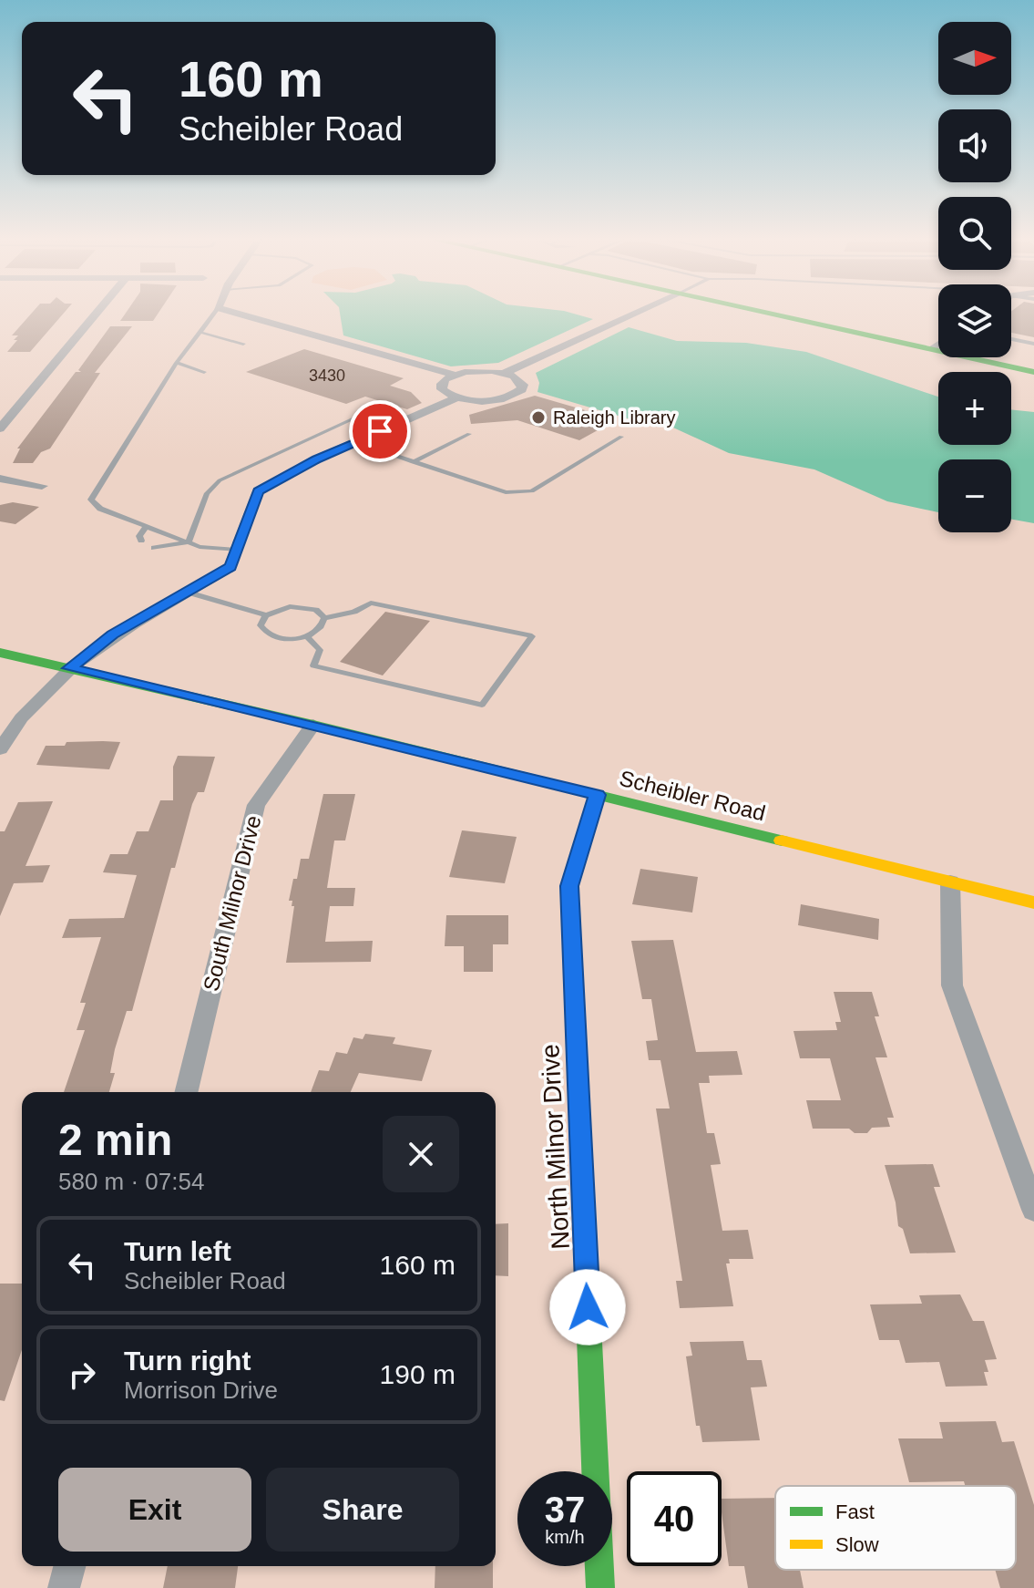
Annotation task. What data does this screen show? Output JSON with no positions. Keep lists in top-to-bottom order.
{
  "streets": {
    "street": ["Scheibler Road", "South Milnor Drive", "North Milnor Drive"]
  },
  "crossings": [
    ["Scheibler Road", "South Milnor Drive"],
    ["Scheibler Road", "North Milnor Drive"]
  ],
  "places": ["Raleigh Library"],
  "house_numbers": ["3430"],
  "legend": ["Fast", "Slow"],
  "north": "right",
  "page": {
    "map_buttons": ["+", "−"],
    "turn": ["160 m", "Scheibler Road"],
    "heading": ["2 min", "580 m · 07:54"],
    "list": [
      {
        "name": "Turn left",
        "note": "Scheibler Road",
        "value": "160 m"
      },
      {
        "name": "Turn right",
        "note": "Morrison Drive",
        "value": "190 m"
      }
    ],
    "buttons": ["Exit", "Share"],
    "speed": "37 km/h",
    "limit": "40"
  }
}
